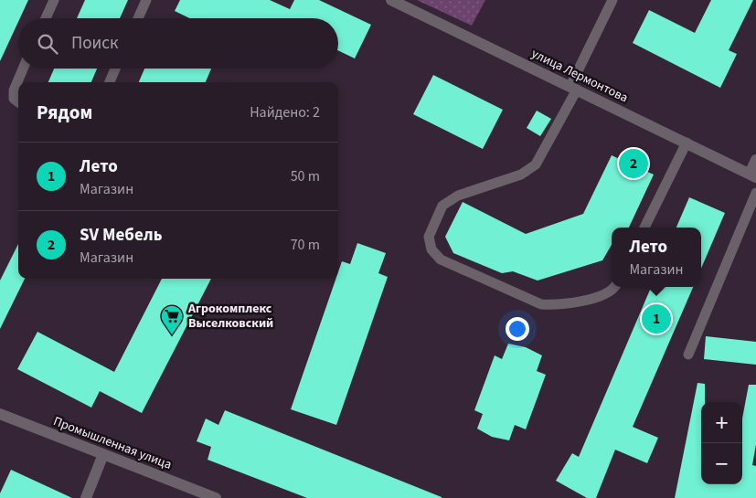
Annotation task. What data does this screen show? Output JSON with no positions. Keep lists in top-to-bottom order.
{
  "streets": {
    "street": ["улица Лермонтова", "Промышленная улица"]
  },
  "places": {
    "supermarket": ["Агрокомплекс Выселковский"]
  },
  "page": {
    "search": "Поиск",
    "heading": ["Рядом", "Найдено: 2"],
    "list": [
      {
        "mark": "1",
        "name": "Лето",
        "note": "Магазин",
        "value": "50 m"
      },
      {
        "mark": "2",
        "name": "SV Мебель",
        "note": "Магазин",
        "value": "70 m"
      }
    ],
    "pins": ["2", "1"],
    "popup": ["Лето", "Магазин"],
    "map_buttons": ["+", "−"]
  }
}
